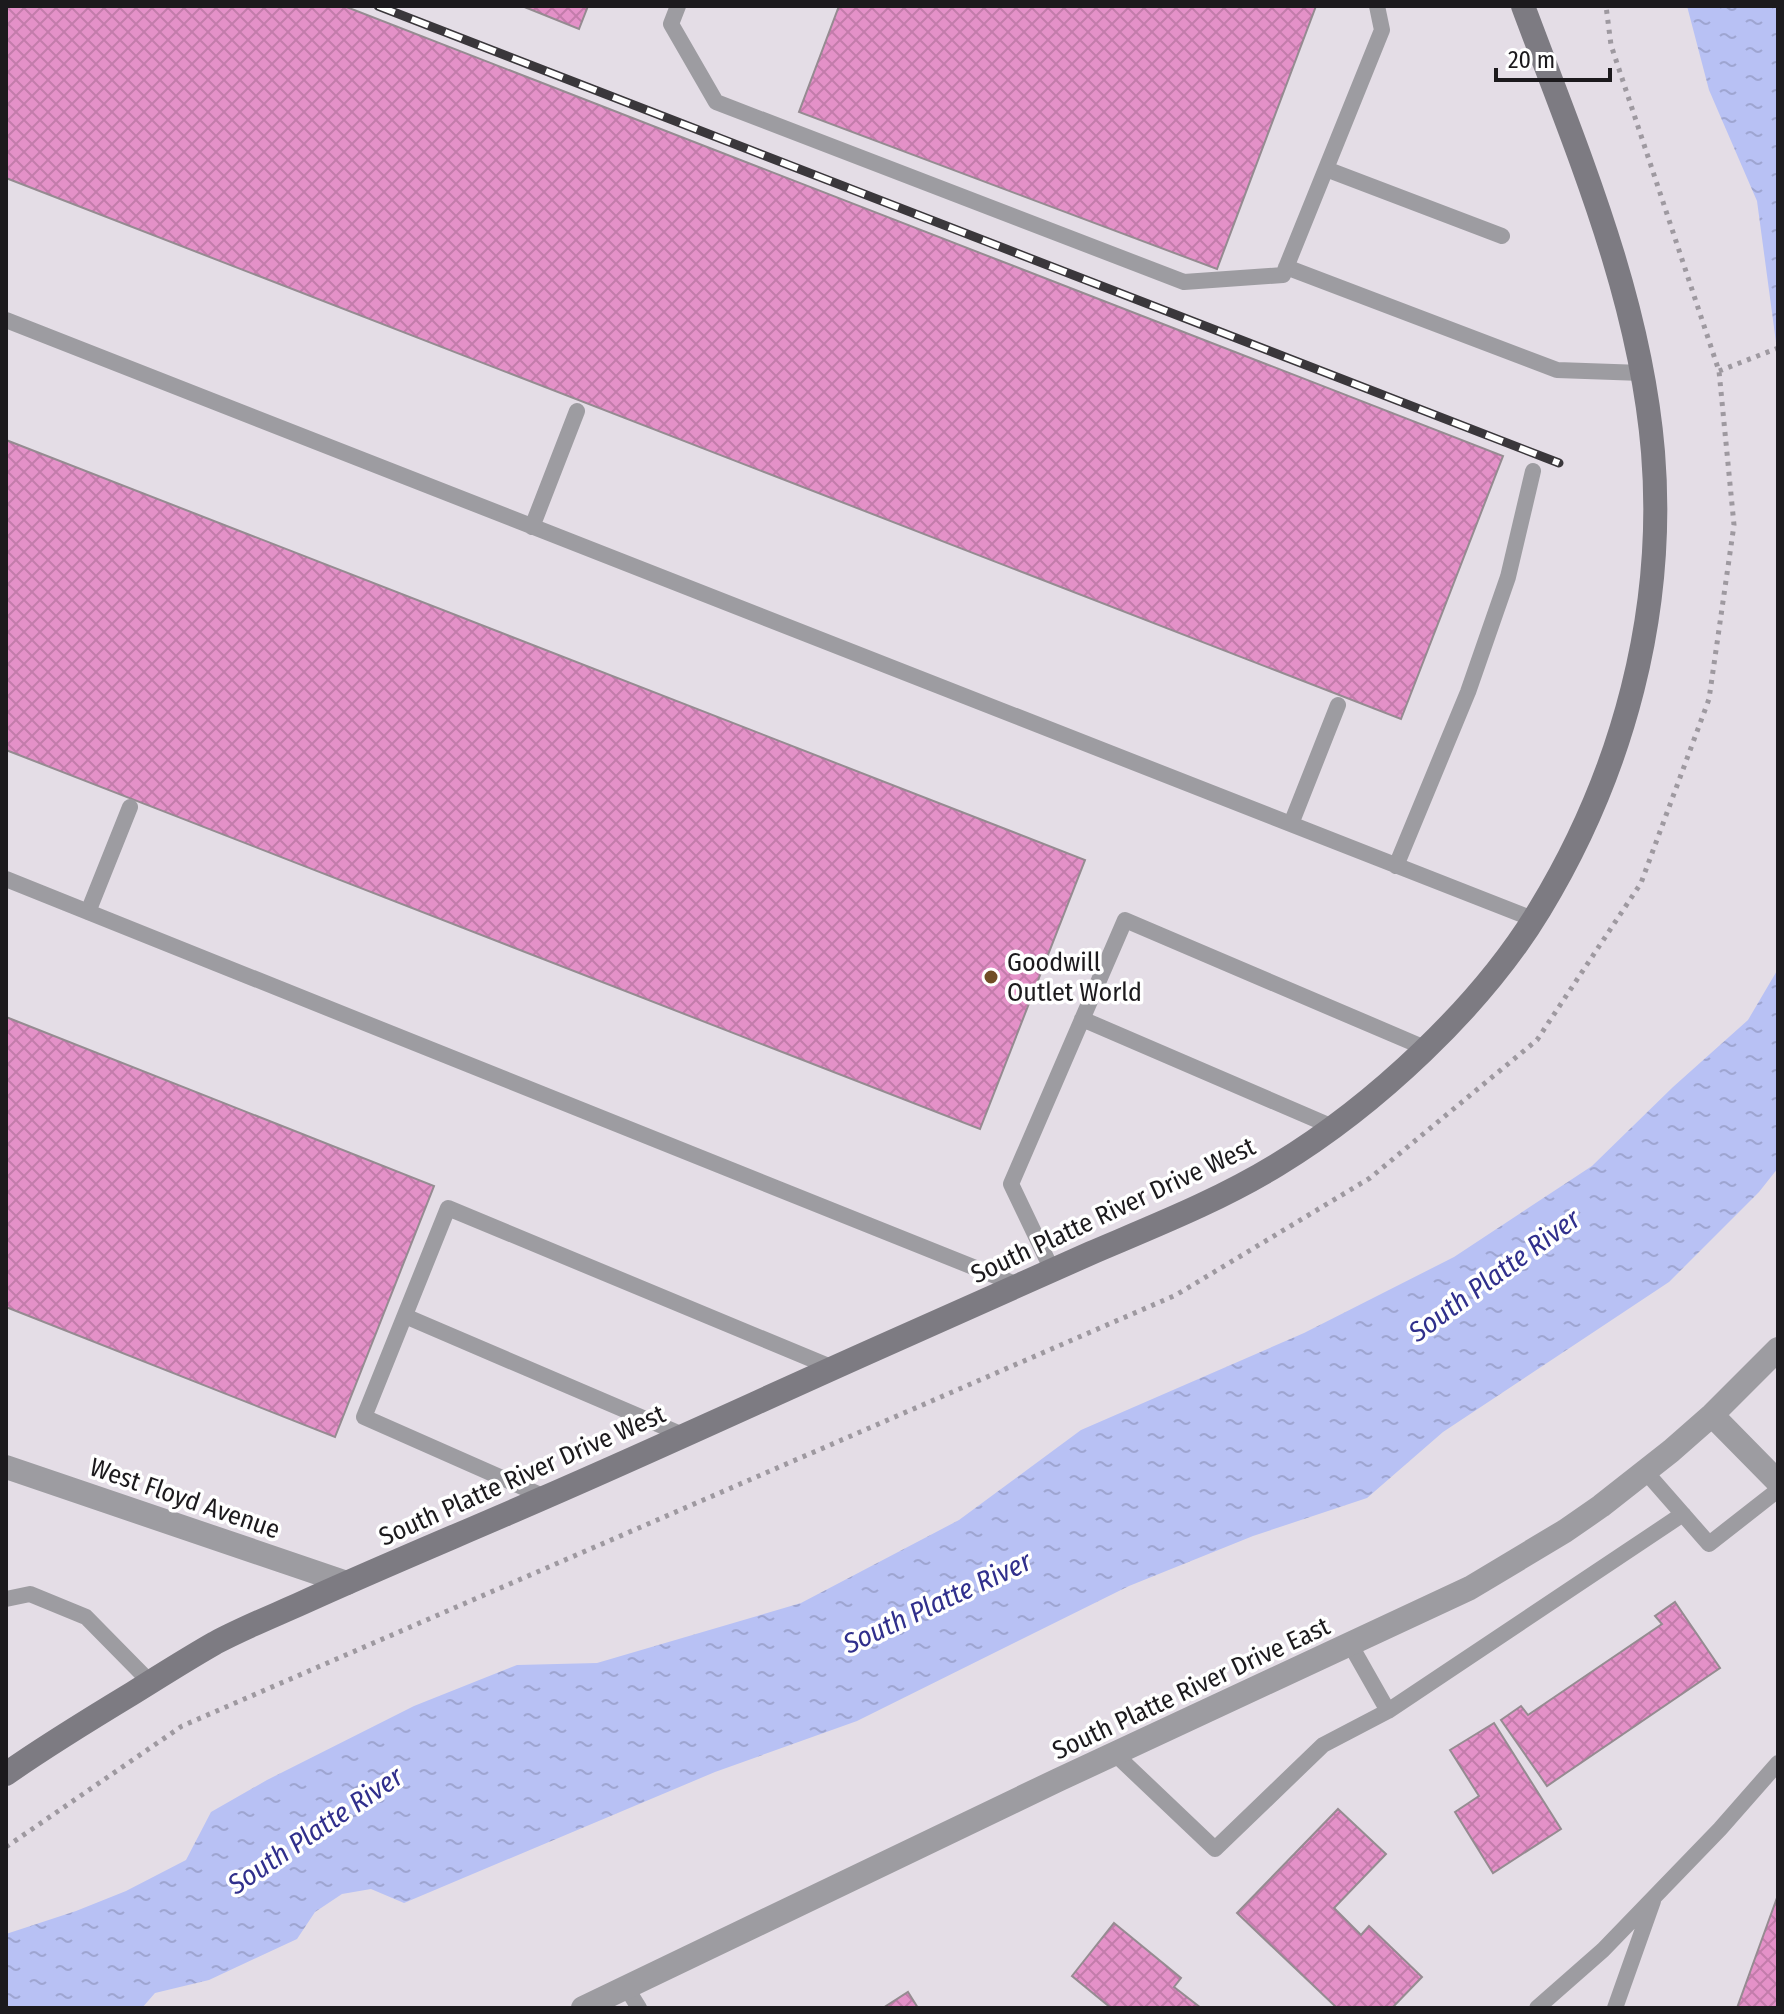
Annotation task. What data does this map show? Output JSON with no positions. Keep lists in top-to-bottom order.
{
  "streets": {
    "street": ["South Platte River Drive West", "West Floyd Avenue", "South Platte River Drive East"]
  },
  "crossings": [
    ["South Platte River Drive West", "West Floyd Avenue"]
  ],
  "water": ["South Platte River"],
  "places": ["Goodwill Outlet World"],
  "scale_bar": "20 m"
}
